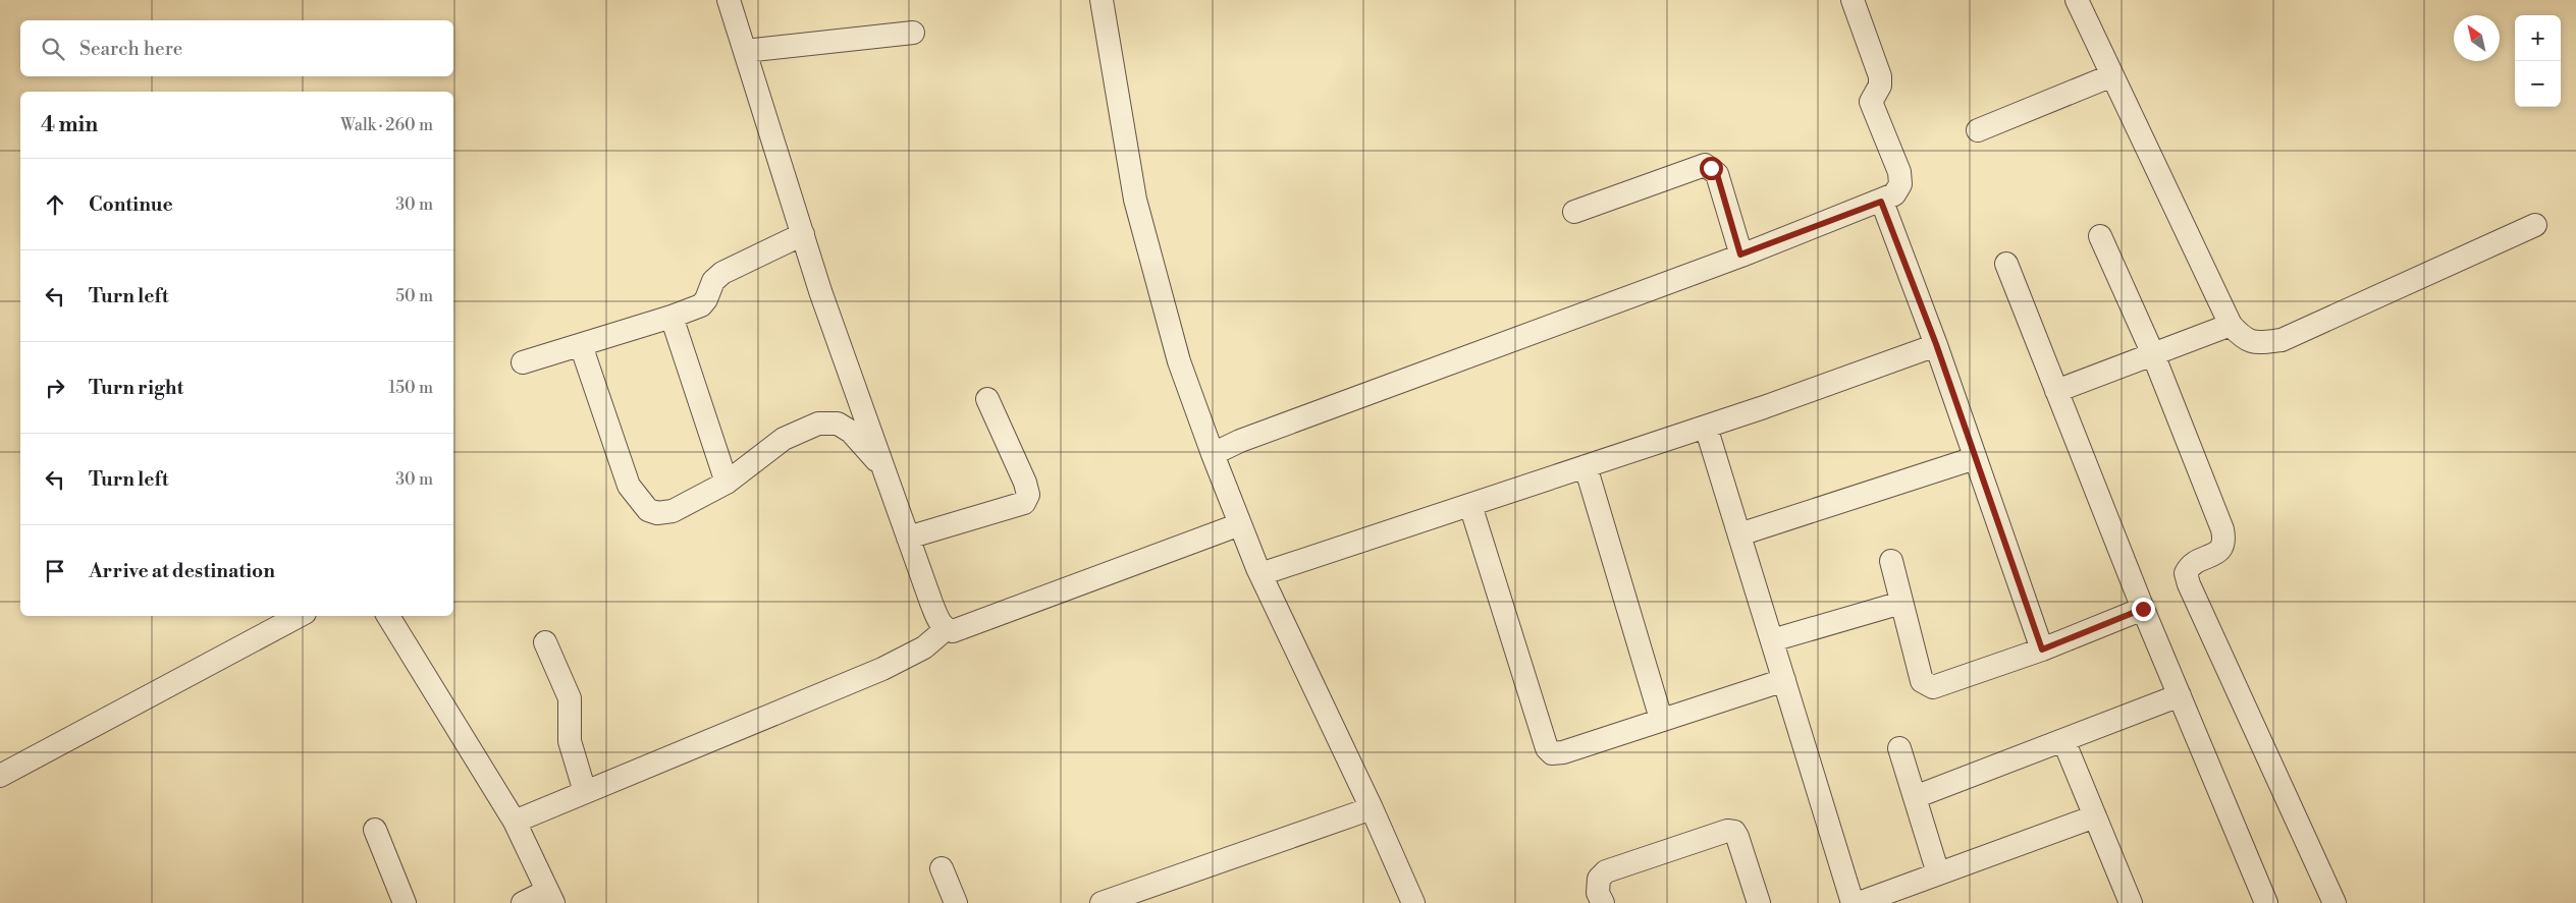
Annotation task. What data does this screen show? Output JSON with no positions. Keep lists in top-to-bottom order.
{
  "north": "top left",
  "page": {
    "map_buttons": ["+", "−"],
    "search": "Search here",
    "heading": ["4 min", "Walk · 260 m"],
    "list": [
      ["Continue", "30 m"],
      ["Turn left", "50 m"],
      ["Turn right", "150 m"],
      ["Turn left", "30 m"],
      "Arrive at destination"
    ]
  }
}
